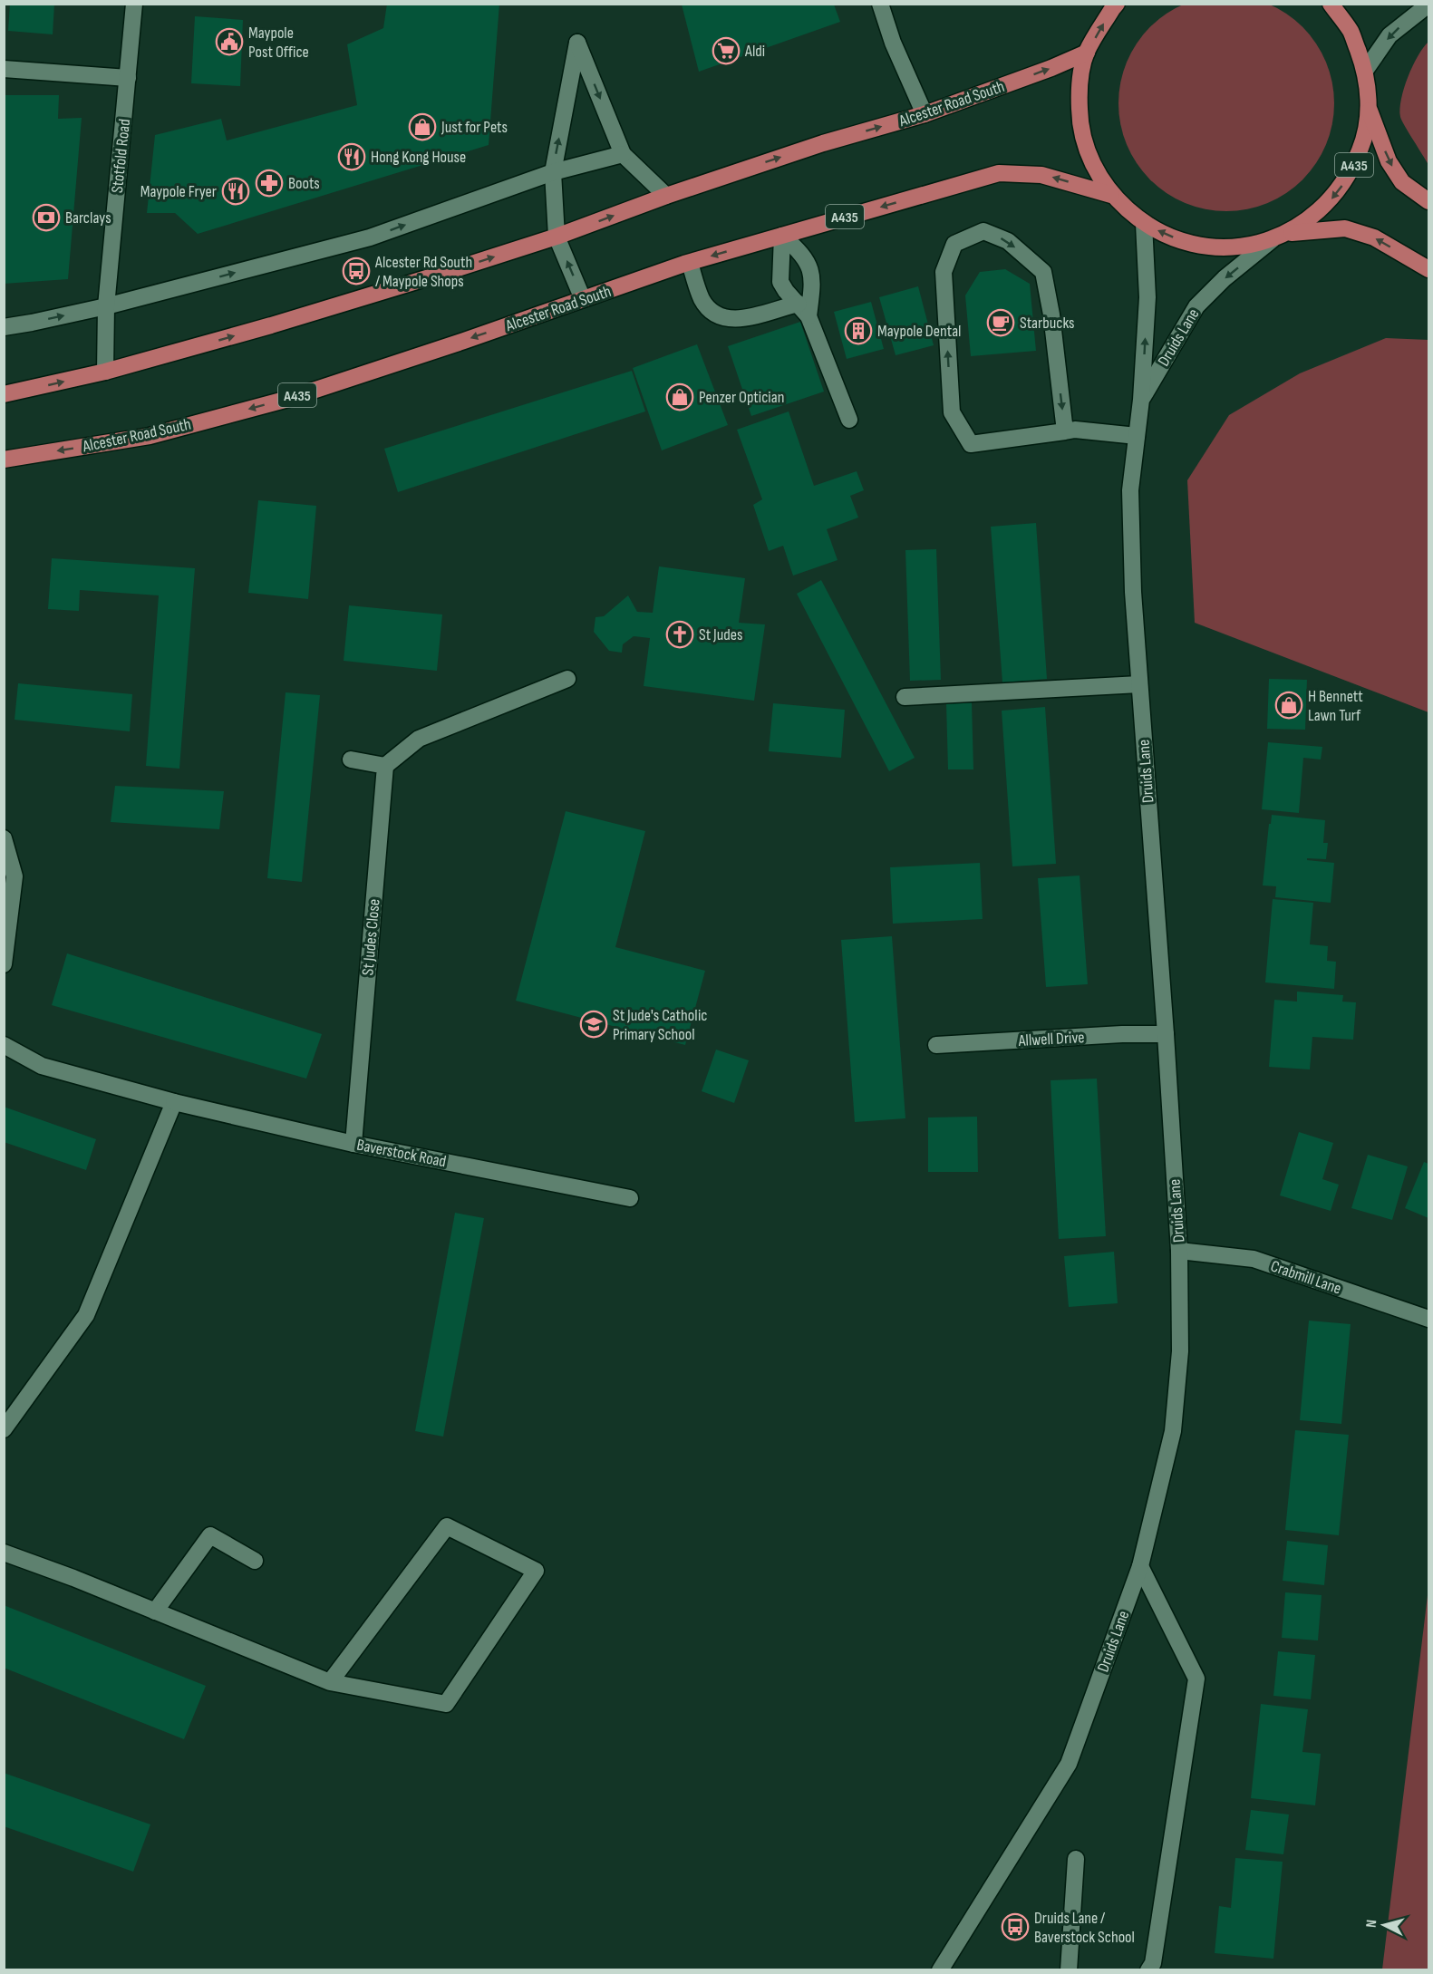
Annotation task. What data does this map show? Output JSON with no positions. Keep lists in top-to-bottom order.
{
  "streets": {
    "highway": ["Alcester Road South", "A435"],
    "street": [
      "Stotfold Road",
      "Druids Lane",
      "St Judes Close",
      "Allwell Drive",
      "Baverstock Road",
      "Crabmill Lane"
    ]
  },
  "crossings": [
    ["Alcester Road South", "Stotfold Road"],
    ["Alcester Road South", "A435"],
    ["A435", "Druids Lane"],
    ["Druids Lane", "Allwell Drive"],
    ["Druids Lane", "Crabmill Lane"],
    ["St Judes Close", "Baverstock Road"]
  ],
  "places": {
    "public building": ["Maypole Post Office"],
    "supermarket": ["Aldi"],
    "shop": ["Just for Pets", "Penzer Optician", "H Bennett Lawn Turf"],
    "restaurant": ["Hong Kong House", "Maypole Fryer"],
    "pharmacy": ["Boots"],
    "bank": ["Barclays"],
    "bus stop": ["Alcester Rd South / Maypole Shops", "Druids Lane / Baverstock School"],
    "cafe": ["Starbucks"],
    "building": ["Maypole Dental"],
    "church": ["St Judes"],
    "school or university": ["St Jude's Catholic Primary School"]
  },
  "north": "left"
}
